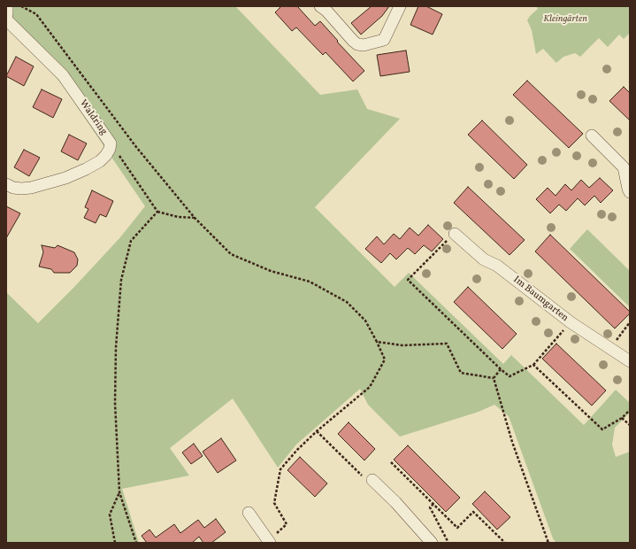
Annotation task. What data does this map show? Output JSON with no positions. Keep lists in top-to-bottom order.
{
  "streets": {
    "street": ["Waldring", "Im Baumgarten"]
  },
  "parks": ["Kleingärten"]
}
